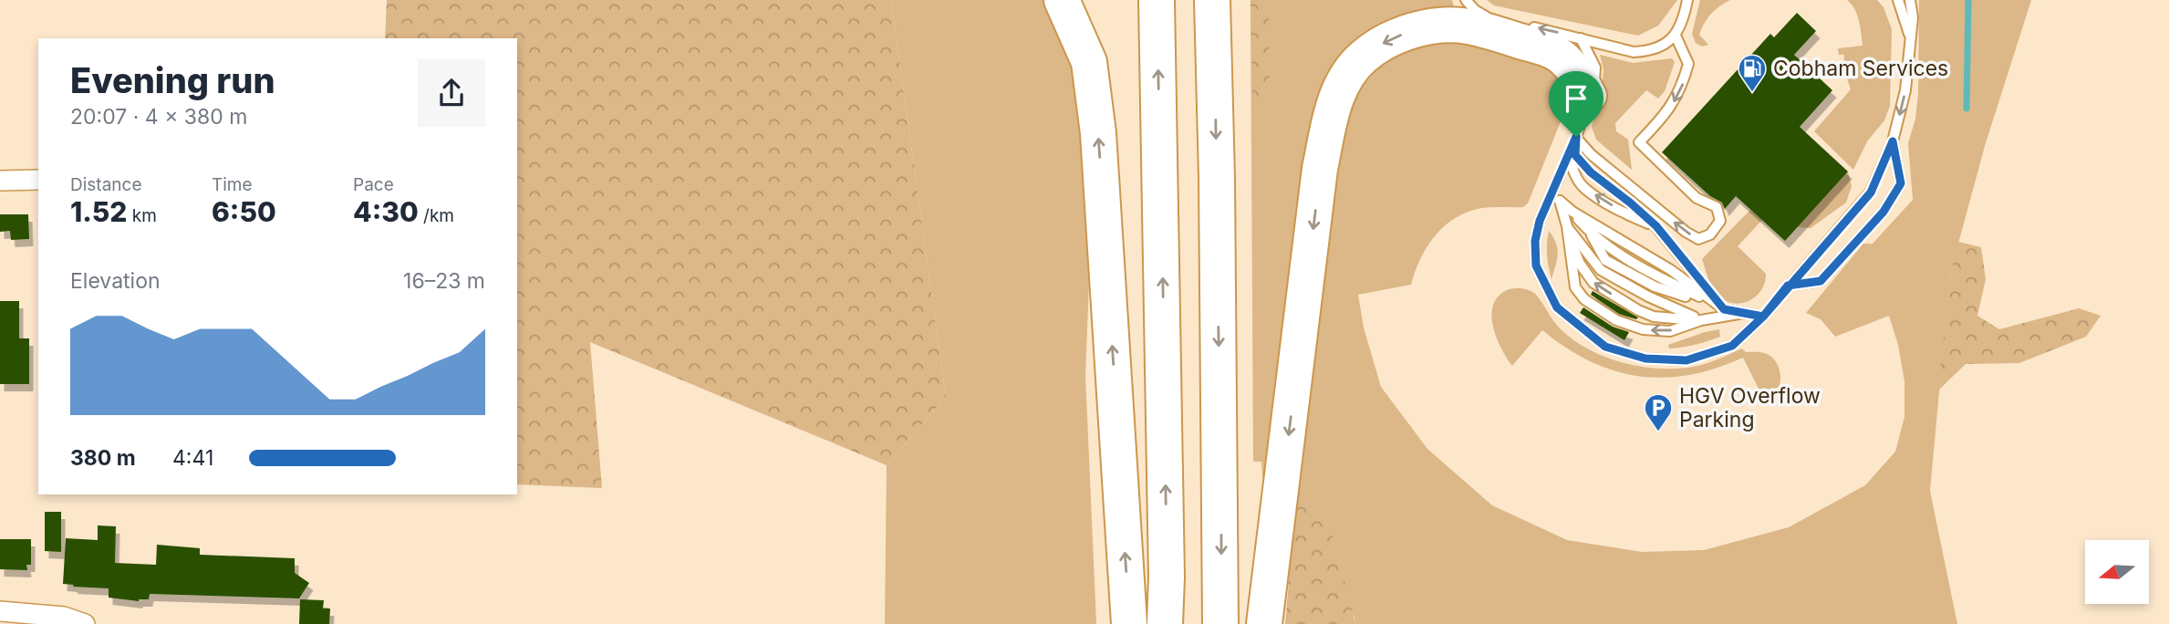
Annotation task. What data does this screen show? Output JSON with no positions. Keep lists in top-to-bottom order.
{
  "places": {
    "fuel station": ["Cobham Services"],
    "parking": ["HGV Overflow Parking"]
  },
  "north": "left",
  "page": {
    "heading": ["Evening run", "20:07 · 4 × 380 m"],
    "stats": [
      ["Distance", "1.52 km"],
      ["Time", "6:50"],
      ["Pace", "4:30 /km"]
    ],
    "chart": ["Elevation", "16–23 m"],
    "list": [
      {
        "name": "380 m",
        "note": "4:41"
      }
    ]
  }
}
